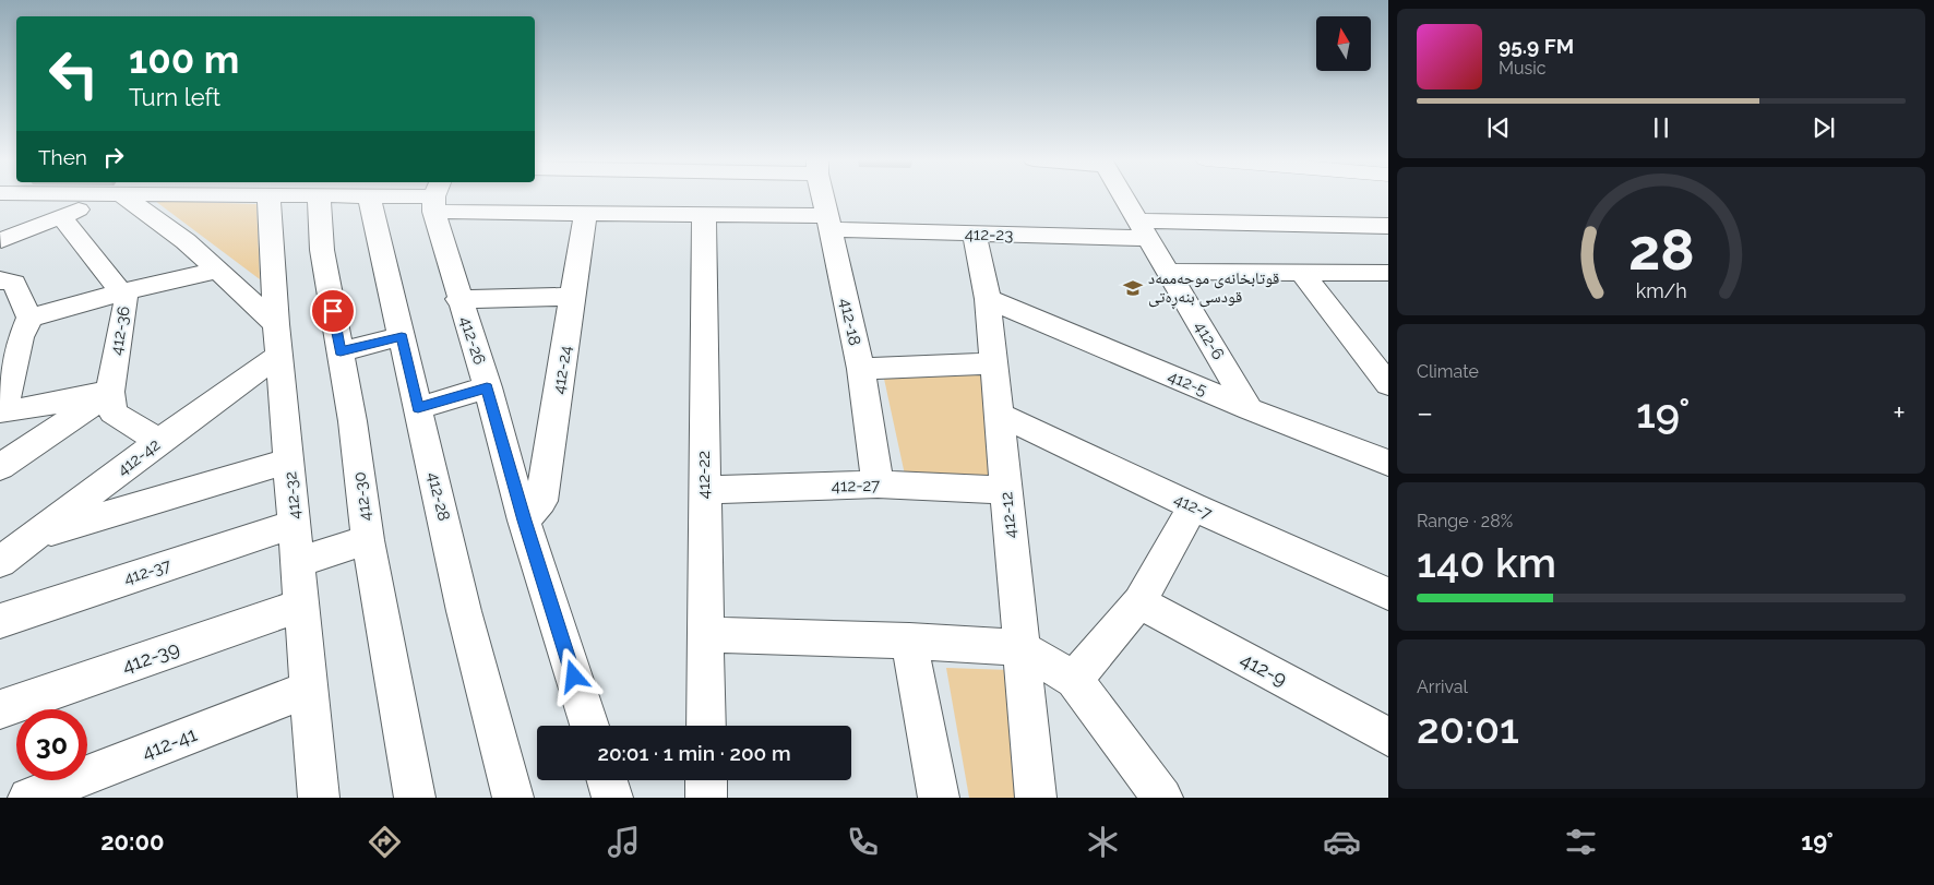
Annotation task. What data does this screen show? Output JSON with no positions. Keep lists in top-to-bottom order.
{
  "streets": {
    "street": [
      "412-23",
      "412-18",
      "412-36",
      "412-26",
      "412-6",
      "412-24",
      "412-5",
      "412-42",
      "412-22",
      "412-27",
      "412-32",
      "412-30",
      "412-28",
      "412-7",
      "412-12",
      "412-37",
      "412-39",
      "412-9",
      "412-41"
    ]
  },
  "crossings": [
    ["412-23", "412-18"],
    ["412-23", "412-6"],
    ["412-23", "412-24"],
    ["412-23", "412-22"],
    ["412-23", "412-12"],
    ["412-18", "412-27"],
    ["412-36", "412-42"],
    ["412-26", "412-24"],
    ["412-6", "412-5"],
    ["412-5", "412-12"],
    ["412-42", "412-32"],
    ["412-22", "412-27"],
    ["412-27", "412-12"],
    ["412-32", "412-37"],
    ["412-32", "412-39"],
    ["412-32", "412-41"],
    ["412-7", "412-12"]
  ],
  "places": {
    "school or university": ["قوتابخانەی موحەممەد قودسی بنەڕەتی"]
  },
  "north": "top",
  "page": {
    "turn": ["100 m", "Turn left"],
    "song": ["95.9 FM", "Music"],
    "then": "Then",
    "tile": [
      "Climate",
      ["Range · 28%", "140 km"],
      ["Arrival", "20:01"]
    ],
    "heat": ["−", "19°", "+"],
    "limit": "30",
    "trip": "20:01 · 1 min · 200 m",
    "tabs": ["20:00", "19°"],
    "gauge": ["28", "km/h"]
  }
}
